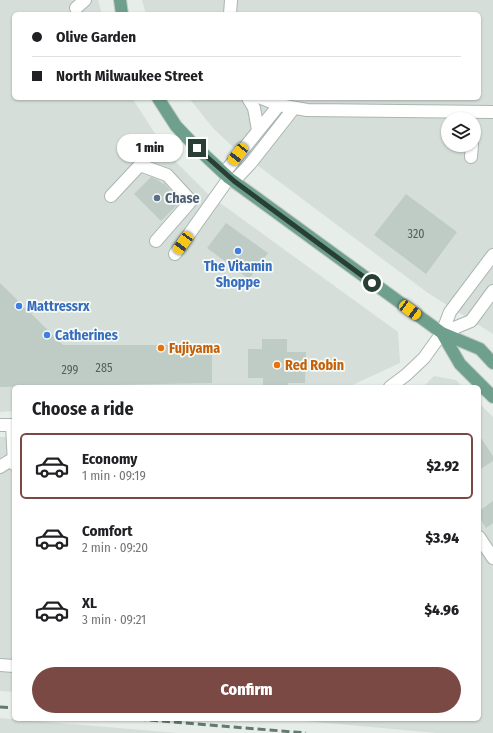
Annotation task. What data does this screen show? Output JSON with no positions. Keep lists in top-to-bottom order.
{
  "places": [
    "Chase",
    "The Vitamin Shoppe",
    "Mattressrx",
    "Catherines",
    "Fujiyama",
    "Red Robin"
  ],
  "house_numbers": ["320", "285", "299"],
  "page": {
    "banner": ["Olive Garden", "North Milwaukee Street"],
    "bubble": "1 min",
    "heading": "Choose a ride",
    "list": [
      {
        "name": "Economy",
        "note": "1 min · 09:19",
        "value": "$2.92"
      },
      {
        "name": "Comfort",
        "note": "2 min · 09:20",
        "value": "$3.94"
      },
      {
        "name": "XL",
        "note": "3 min · 09:21",
        "value": "$4.96"
      }
    ],
    "buttons": "Confirm"
  }
}
